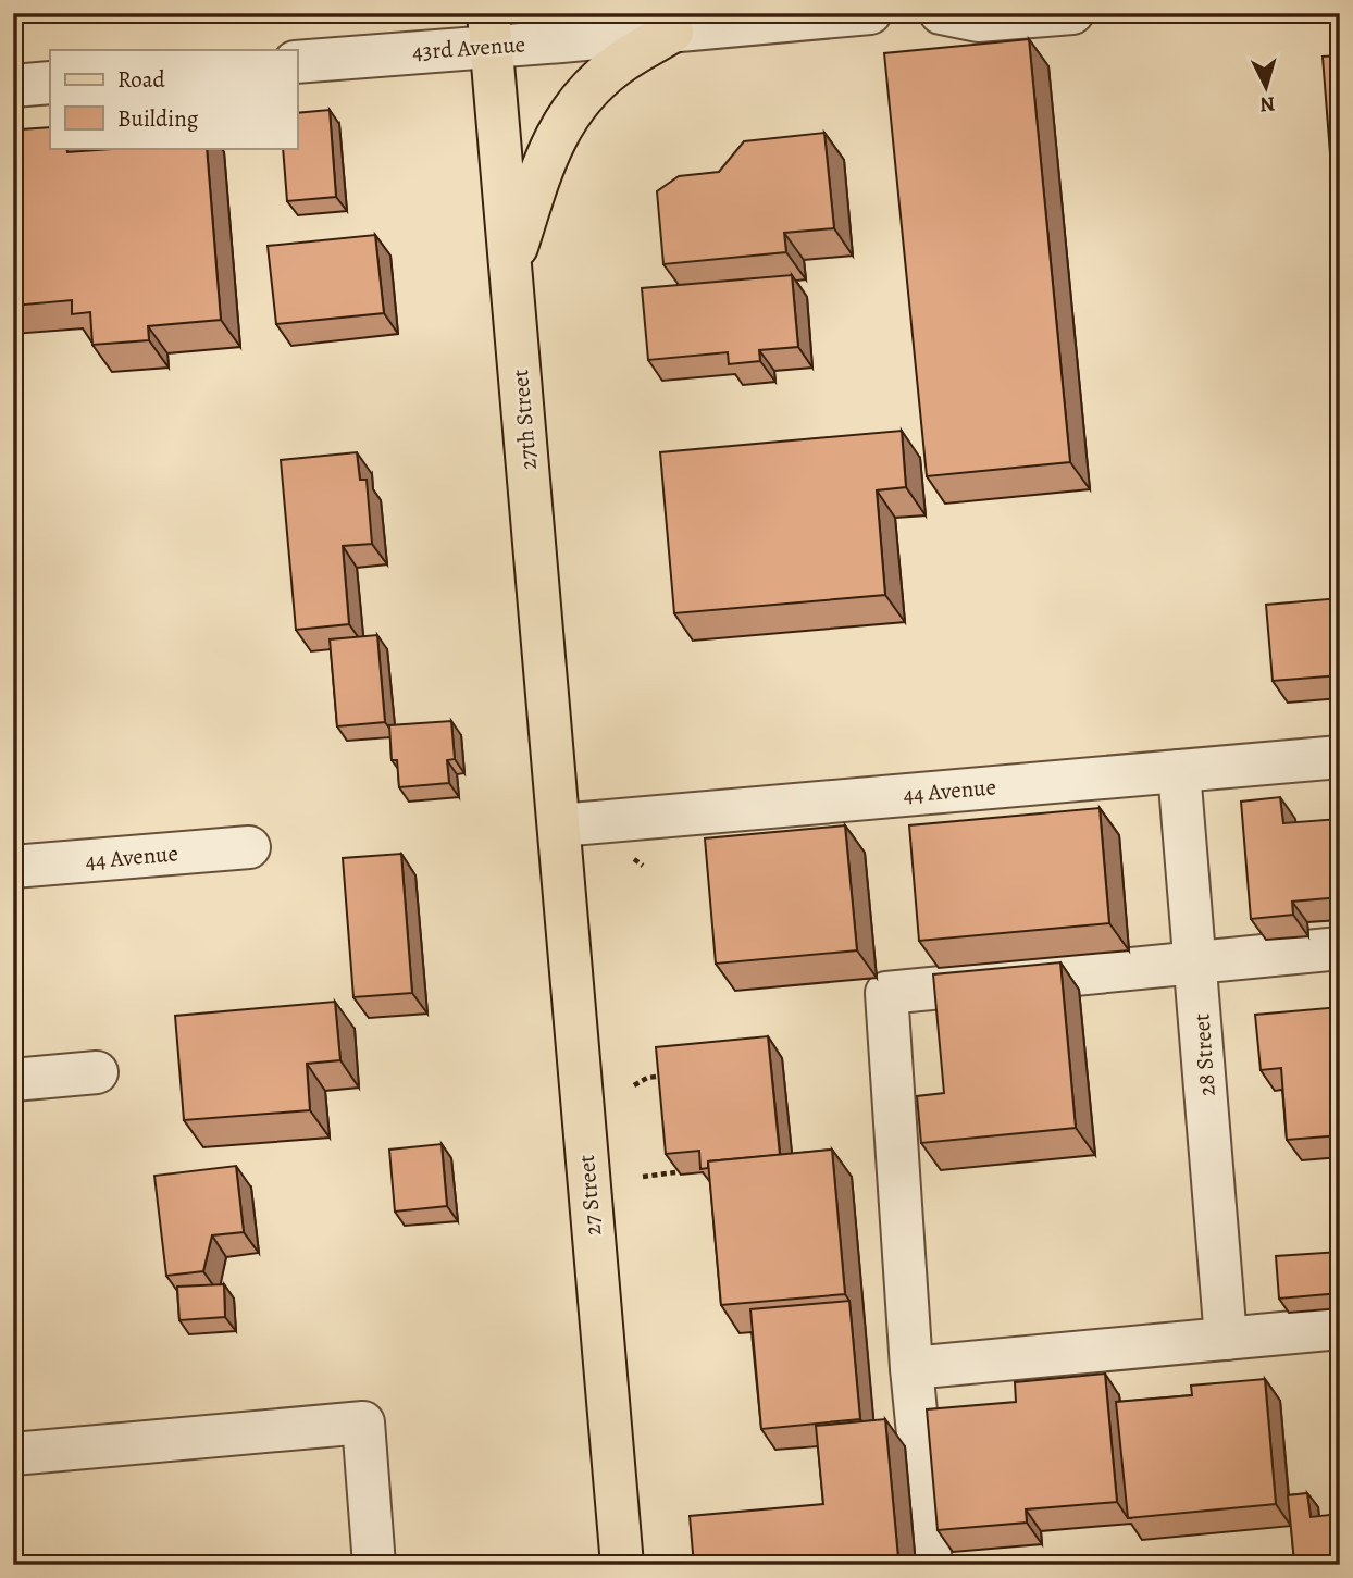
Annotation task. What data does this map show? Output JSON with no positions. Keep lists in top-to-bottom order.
{
  "streets": {
    "main road": ["27th Street", "27 Street"],
    "street": ["43rd Avenue", "44 Avenue", "28 Street"]
  },
  "crossings": [
    ["43rd Avenue", "27th Street"],
    ["27th Street", "44 Avenue"],
    ["27th Street", "27 Street"],
    ["44 Avenue", "28 Street"],
    ["44 Avenue", "27 Street"]
  ],
  "legend": ["Road", "Building"],
  "north": "bottom"
}
